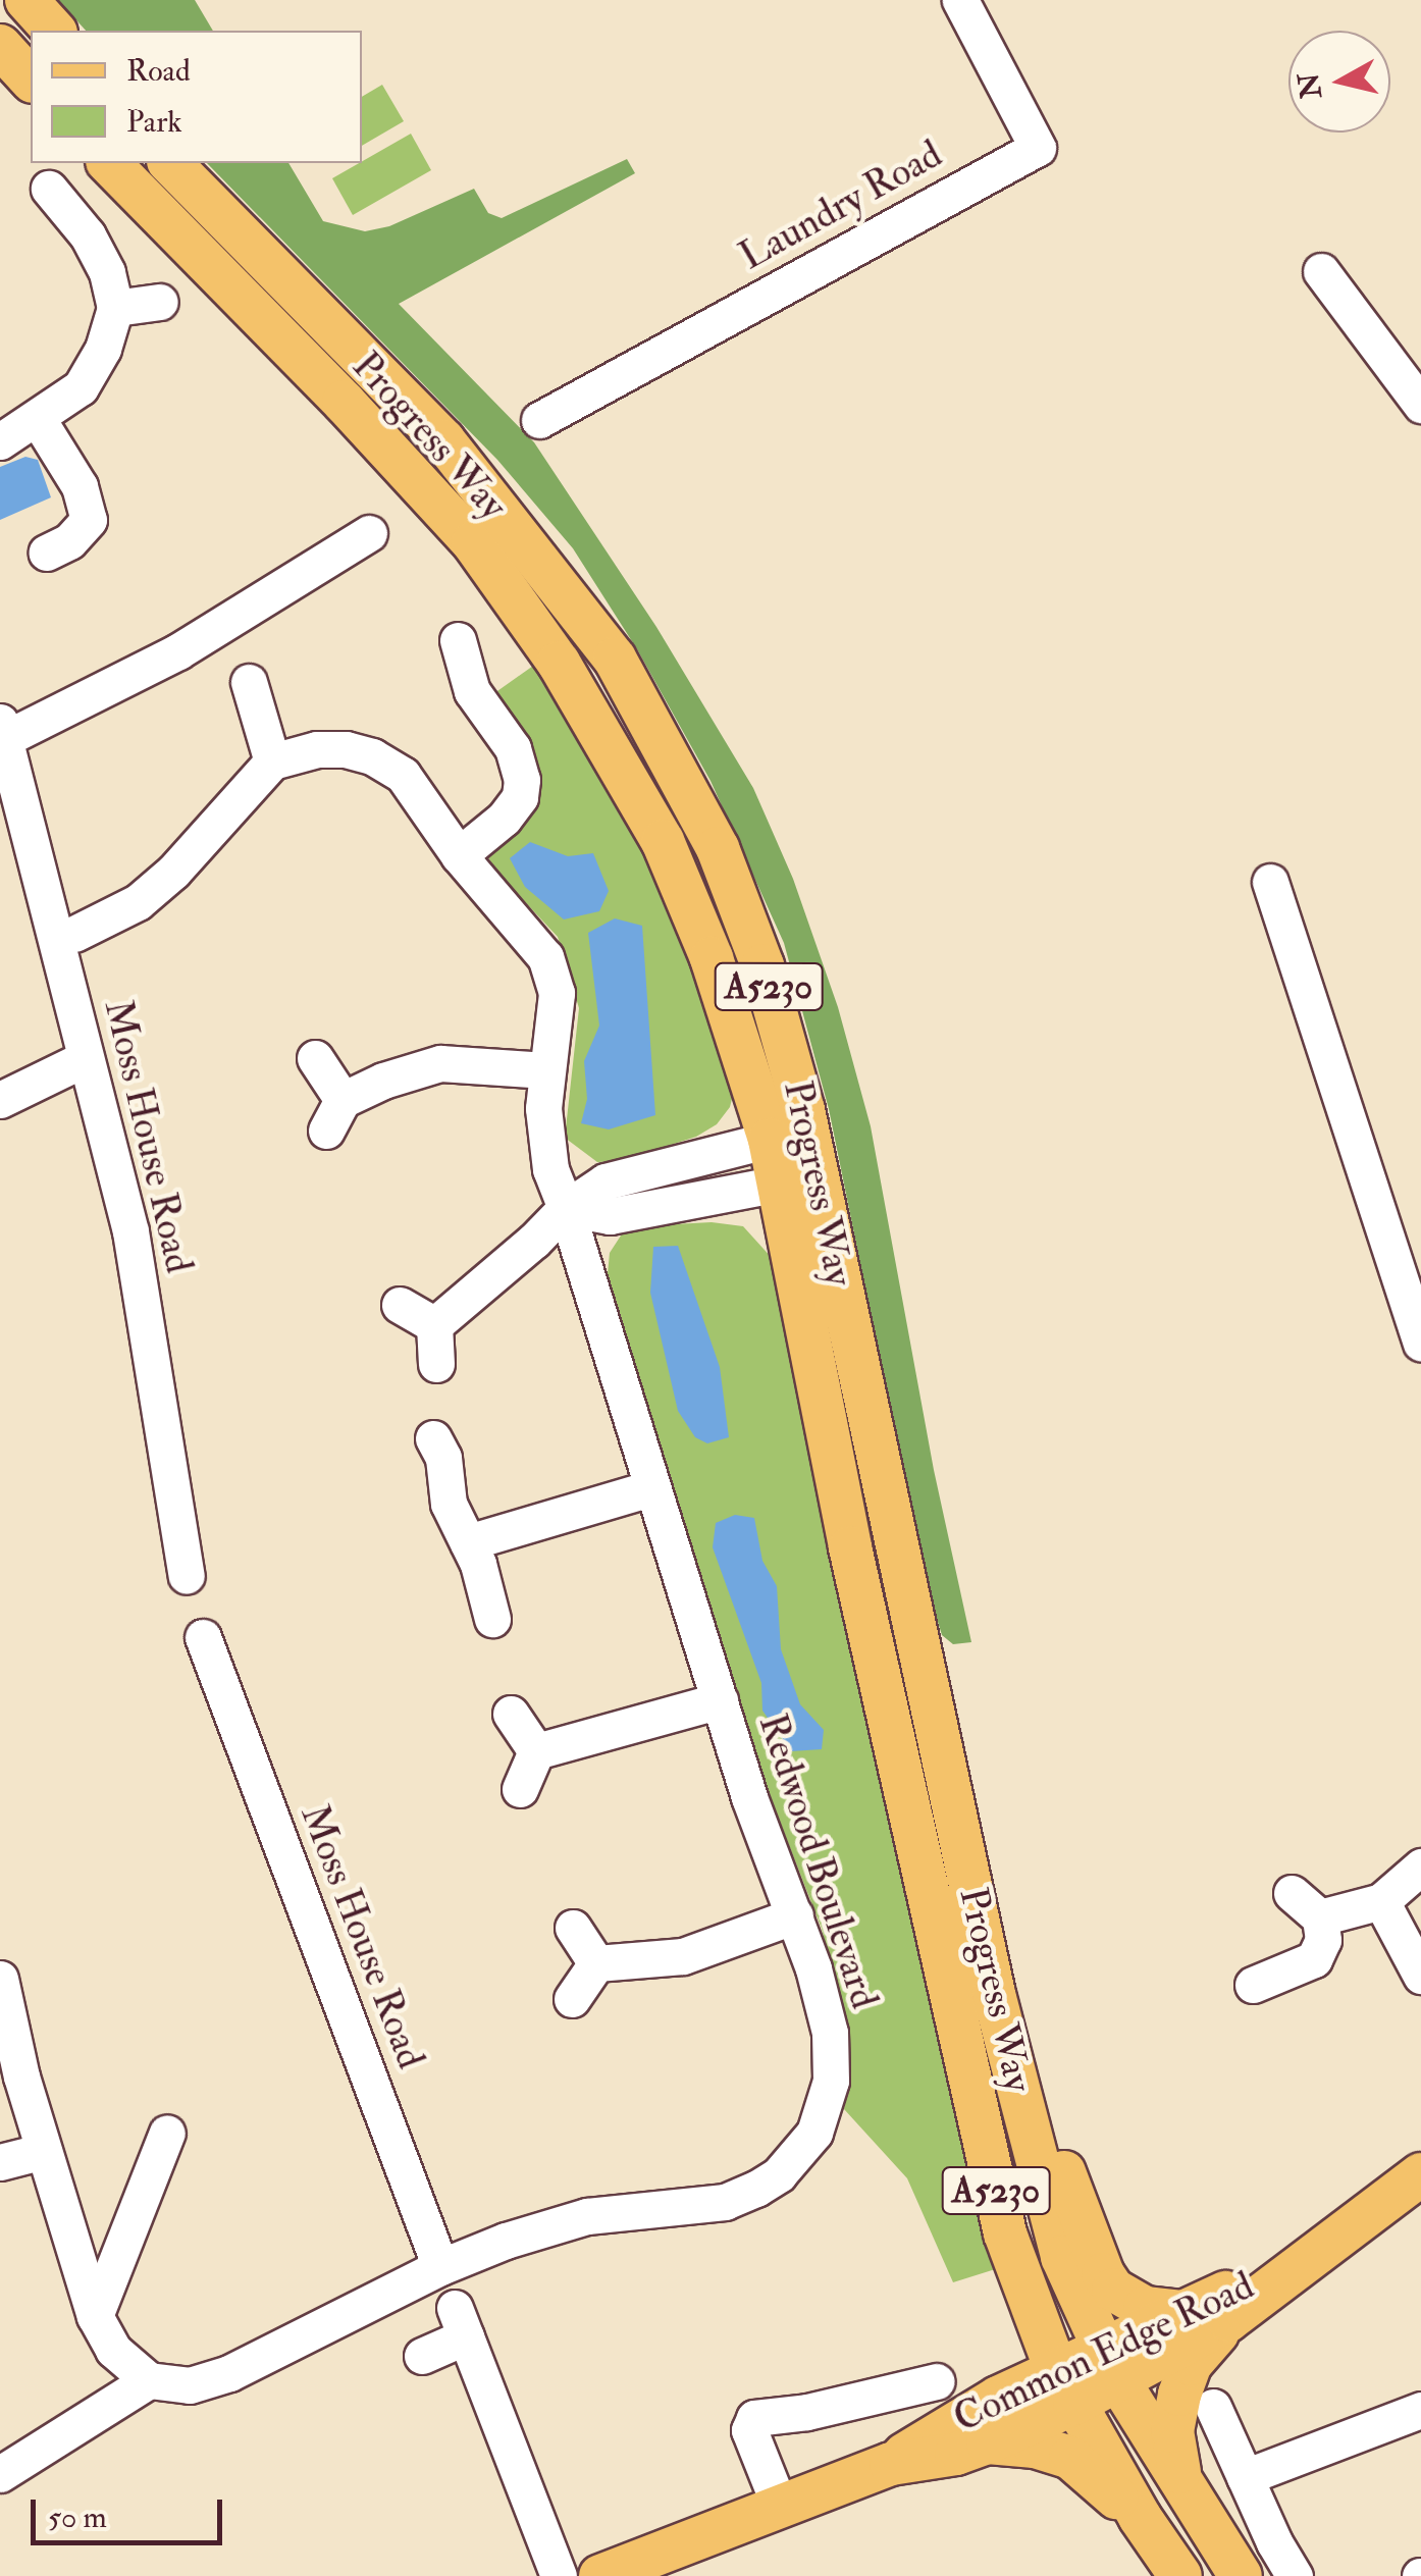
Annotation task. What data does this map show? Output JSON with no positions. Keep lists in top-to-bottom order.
{
  "streets": {
    "main road": ["Progress Way", "A5230", "Common Edge Road"],
    "street": ["Laundry Road", "Moss House Road", "Redwood Boulevard"]
  },
  "crossings": [
    ["Progress Way", "A5230"],
    ["Progress Way", "Common Edge Road"],
    ["A5230", "Common Edge Road"],
    ["Moss House Road", "Redwood Boulevard"]
  ],
  "legend": ["Road", "Park"],
  "scale_bar": "50 m",
  "north": "left"
}
